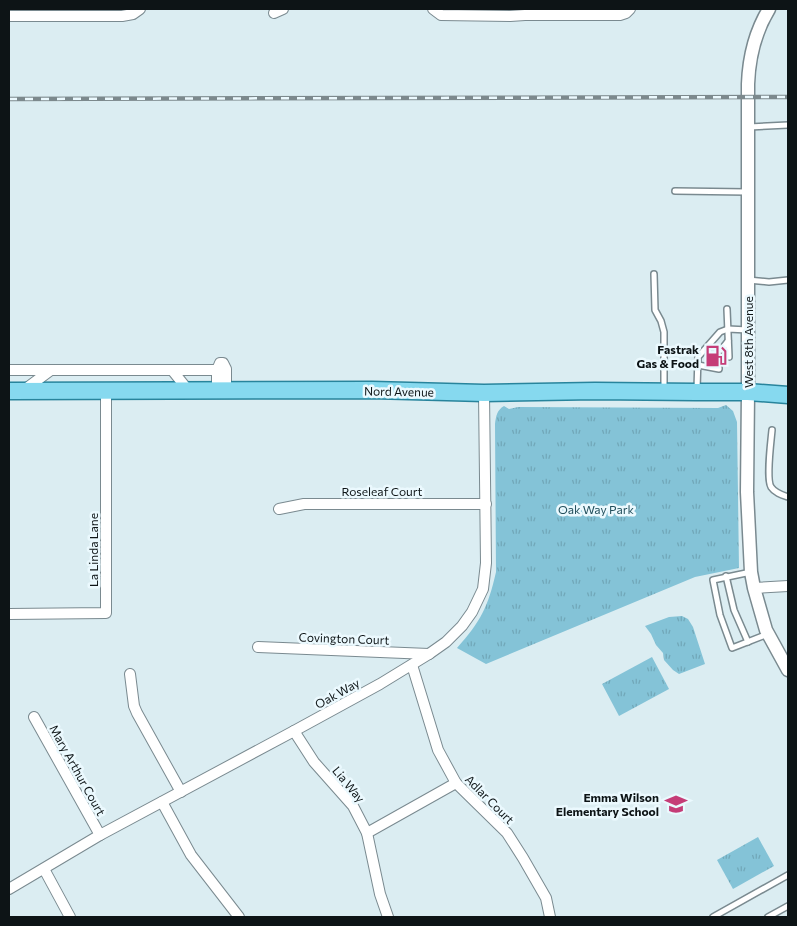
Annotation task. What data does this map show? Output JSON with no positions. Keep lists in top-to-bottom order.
{
  "streets": {
    "main road": ["Nord Avenue"],
    "street": [
      "West 8th Avenue",
      "Roseleaf Court",
      "La Linda Lane",
      "Covington Court",
      "Oak Way",
      "Mary Arthur Court",
      "Lia Way",
      "Adlar Court"
    ]
  },
  "crossings": [
    ["West 8th Avenue", "Nord Avenue"],
    ["Nord Avenue", "La Linda Lane"],
    ["Nord Avenue", "Oak Way"],
    ["Roseleaf Court", "Oak Way"],
    ["Covington Court", "Oak Way"],
    ["Oak Way", "Mary Arthur Court"],
    ["Oak Way", "Lia Way"],
    ["Oak Way", "Adlar Court"]
  ],
  "parks": ["Oak Way Park"],
  "places": {
    "fuel station": ["Fastrak Gas & Food"],
    "school or university": ["Emma Wilson Elementary School"]
  }
}
